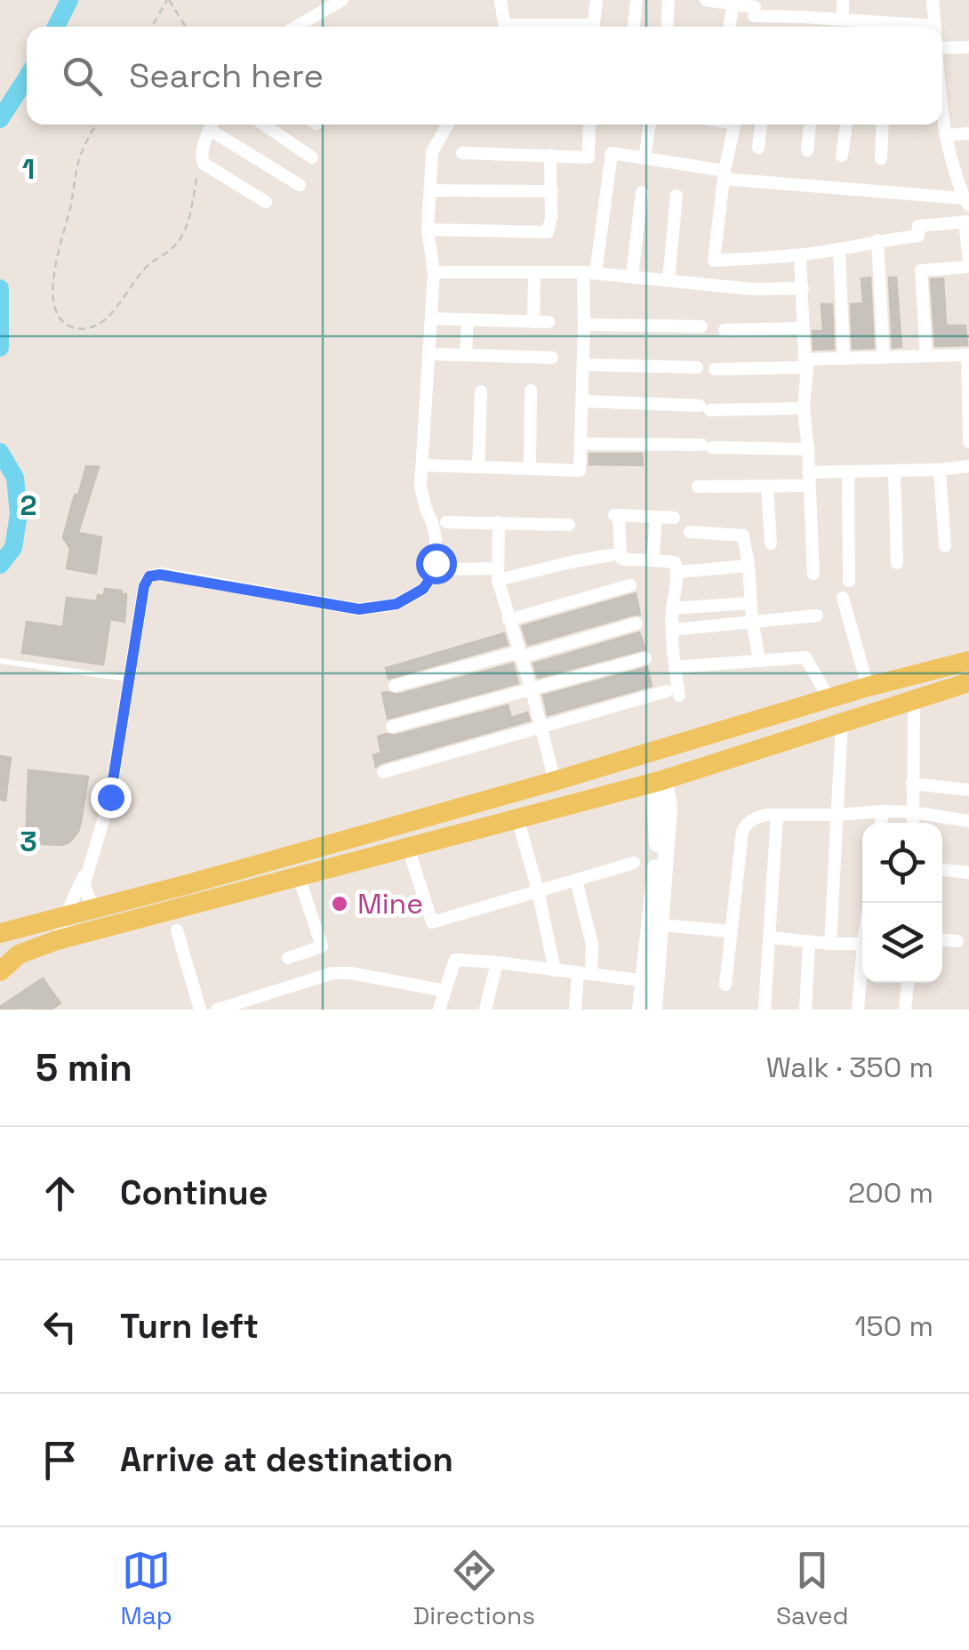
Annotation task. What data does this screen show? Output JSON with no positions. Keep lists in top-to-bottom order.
{
  "places": ["Mine"],
  "page": {
    "search": "Search here",
    "heading": ["5 min", "Walk · 350 m"],
    "list": [
      ["Continue", "200 m"],
      ["Turn left", "150 m"],
      "Arrive at destination"
    ],
    "nav": ["Map", "Directions", "Saved"]
  },
  "grid": {
    "rows": ["1", "2", "3"]
  }
}
